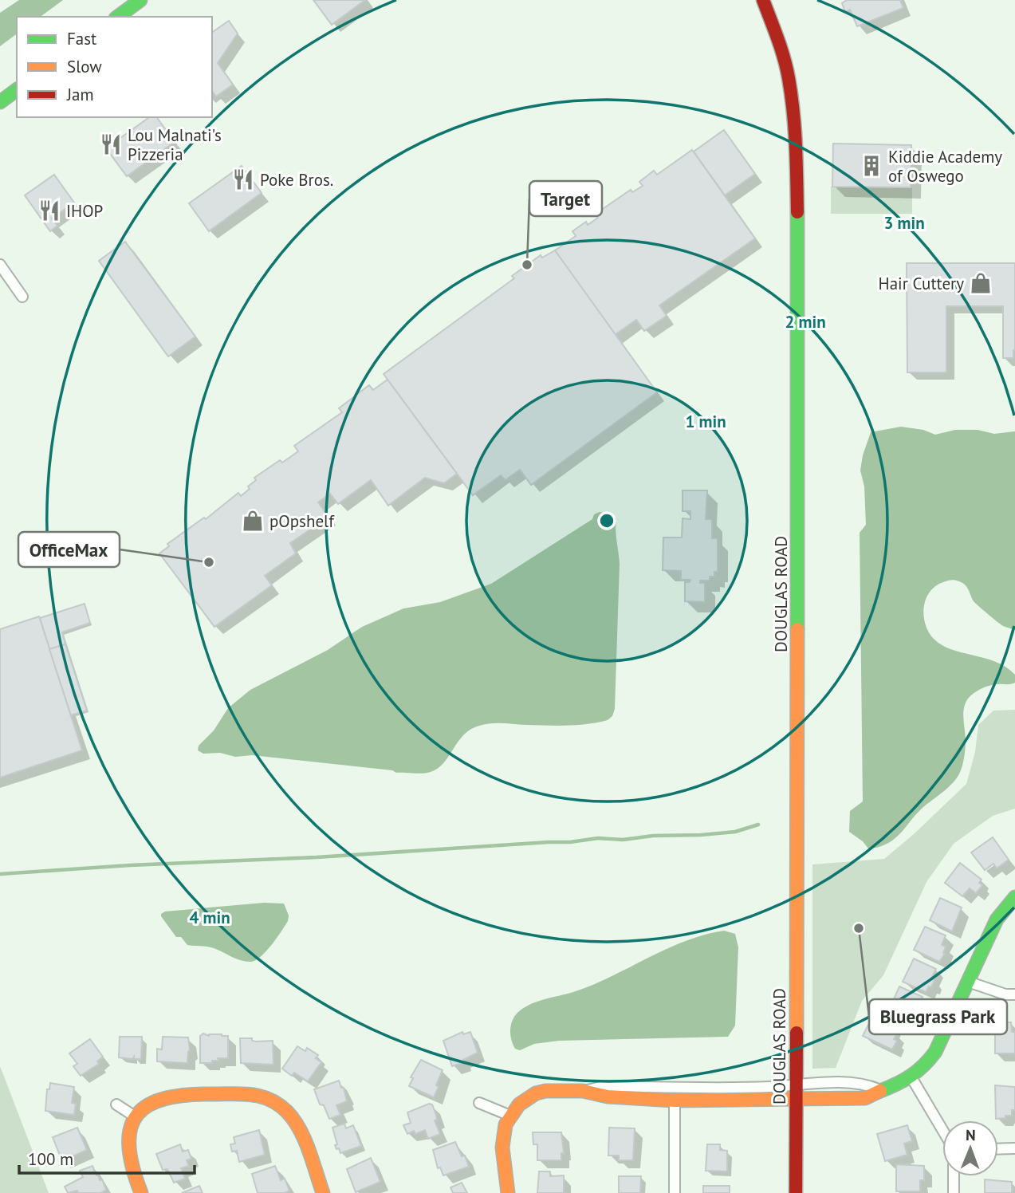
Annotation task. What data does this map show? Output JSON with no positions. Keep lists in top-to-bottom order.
{
  "streets": {
    "street": ["DOUGLAS ROAD"]
  },
  "places": {
    "restaurant": ["Lou Malnati's Pizzeria", "Poke Bros.", "IHOP"],
    "building": ["Kiddie Academy of Oswego"],
    "other": ["Target", "OfficeMax", "Bluegrass Park"],
    "shop": ["Hair Cuttery", "pOpshelf"]
  },
  "legend": ["Fast", "Slow", "Jam"],
  "scale_bar": "100 m",
  "north": "top",
  "rings": [
    "3 min",
    "2 min",
    "1 min",
    "4 min"
  ]
}
